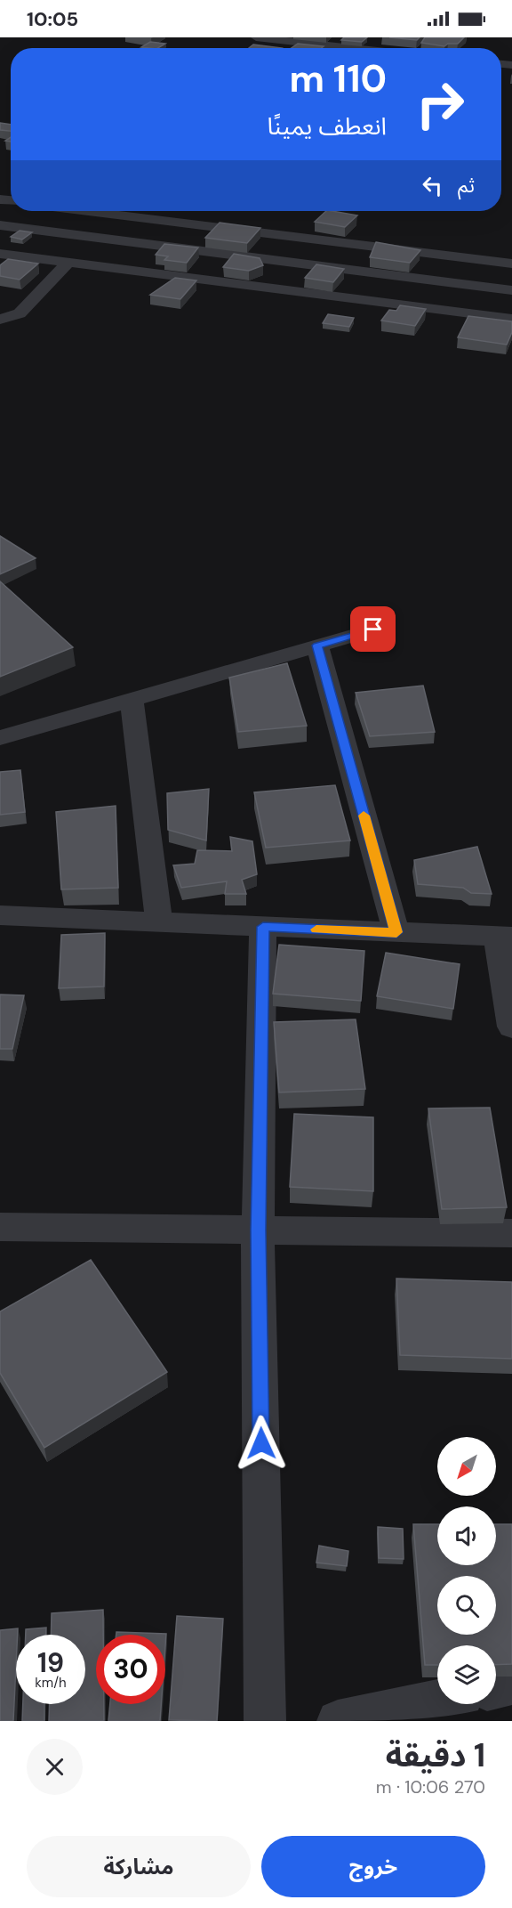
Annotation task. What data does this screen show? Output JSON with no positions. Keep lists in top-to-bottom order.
{
  "north": "bottom left",
  "page": {
    "status": "10:05",
    "turn": ["110 m", "انعطف يمينًا"],
    "then": "ثم",
    "speed": "19 km/h",
    "limit": "30",
    "heading": ["1 دقيقة", "270 m · 10:06"],
    "buttons": ["خروج", "مشاركة"]
  }
}
